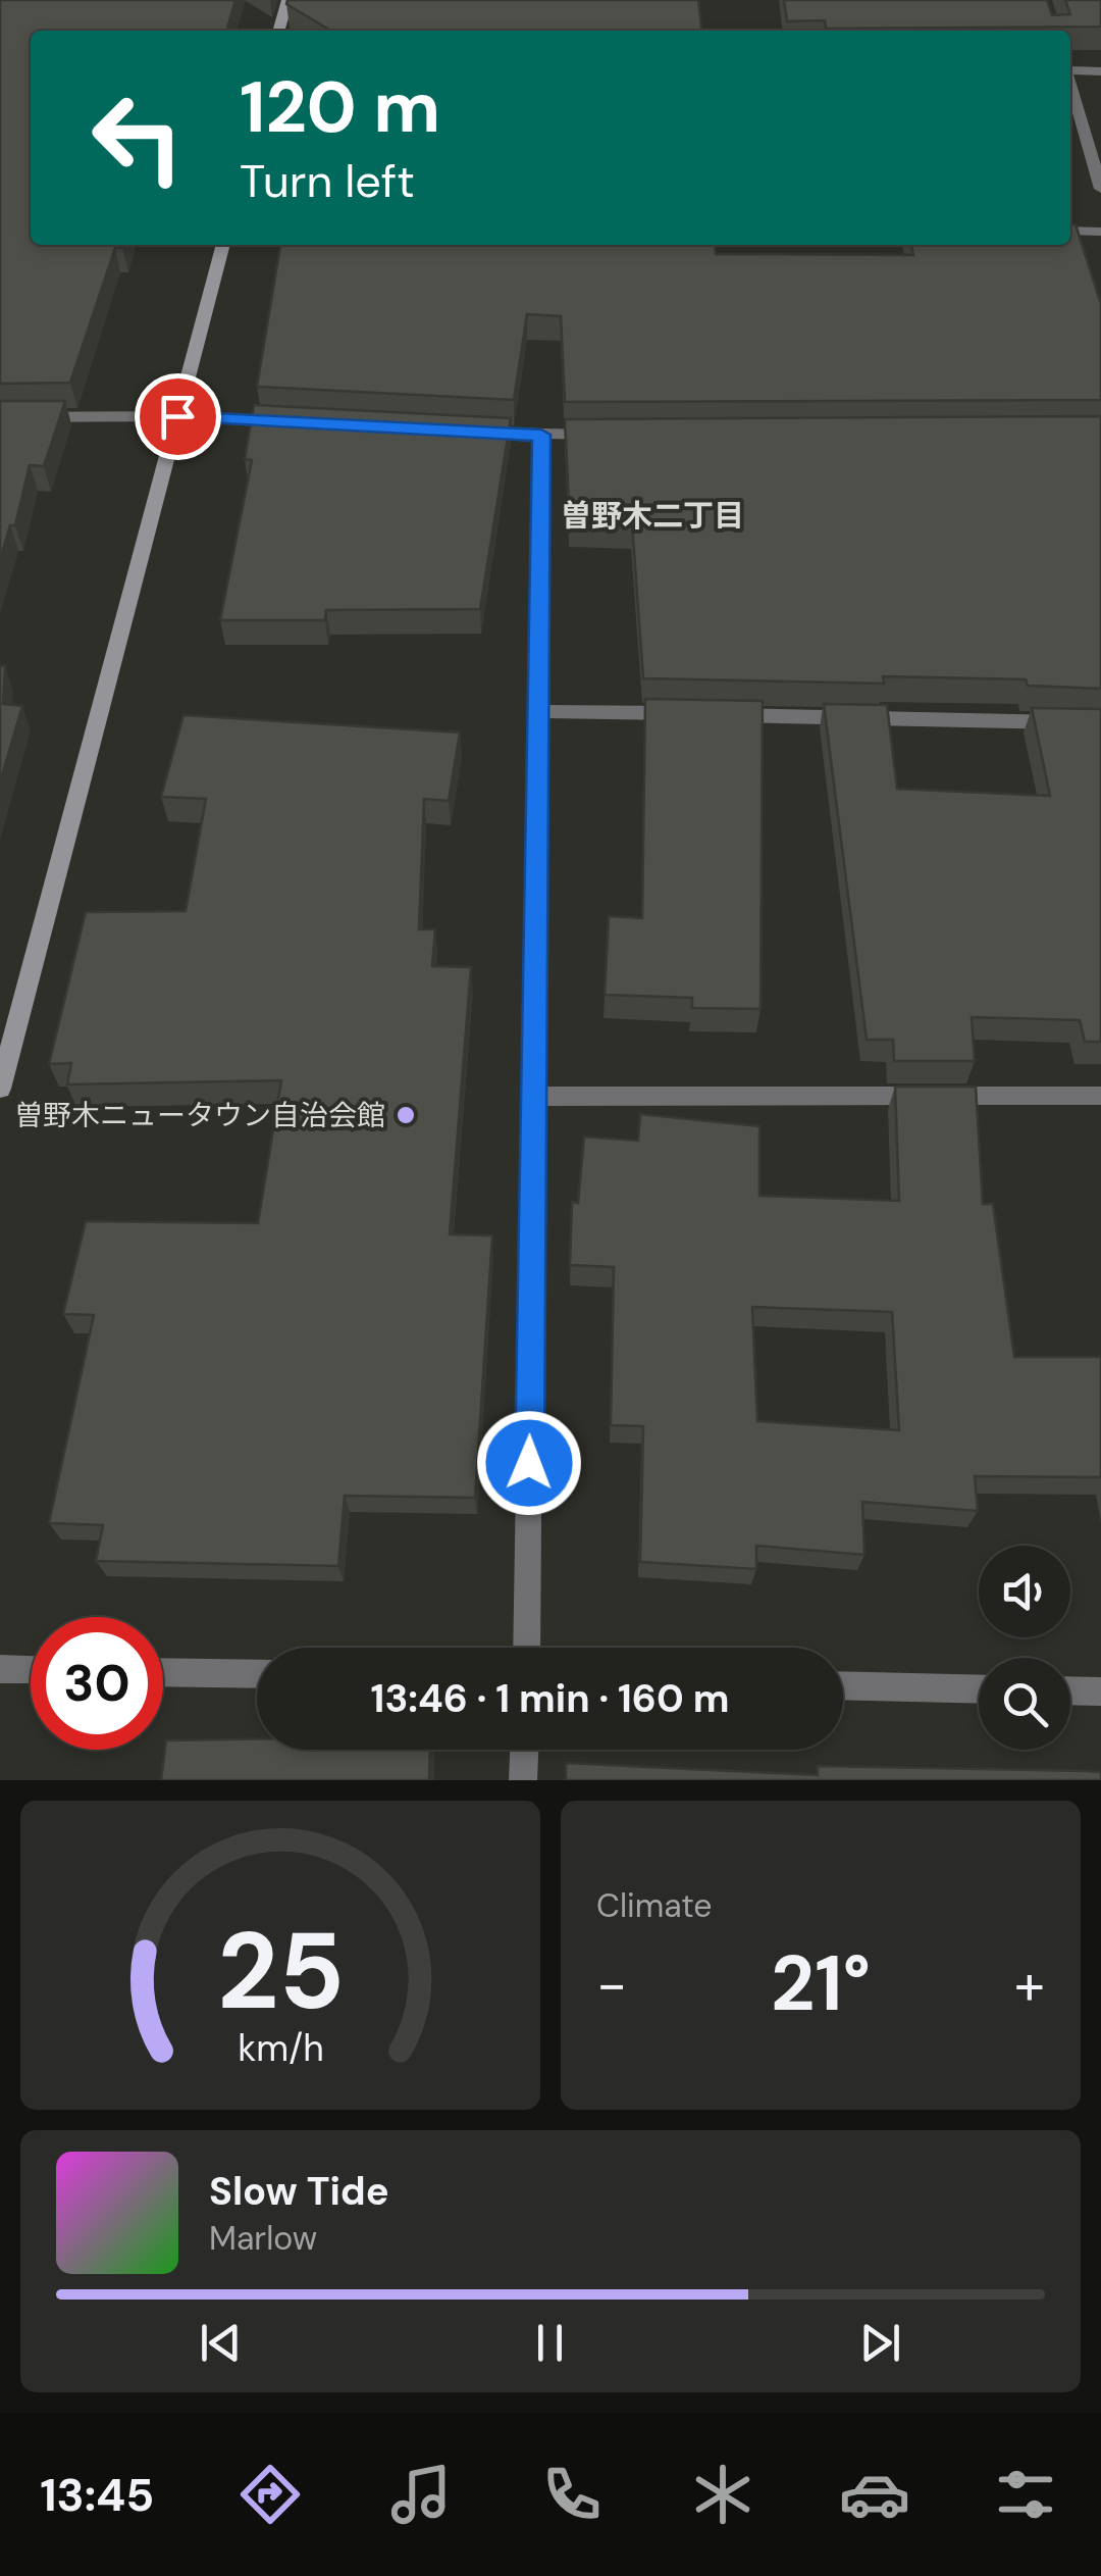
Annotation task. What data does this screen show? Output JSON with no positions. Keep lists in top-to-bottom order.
{
  "districts": ["曽野木二丁目"],
  "places": ["曽野木ニュータウン自治会館"],
  "page": {
    "turn": ["120 m", "Turn left"],
    "limit": "30",
    "trip": "13:46 · 1 min · 160 m",
    "tile": "Climate",
    "heat": ["−", "21°", "+"],
    "song": ["Slow Tide", "Marlow"],
    "tabs": "13:45",
    "gauge": ["25", "km/h"]
  }
}
